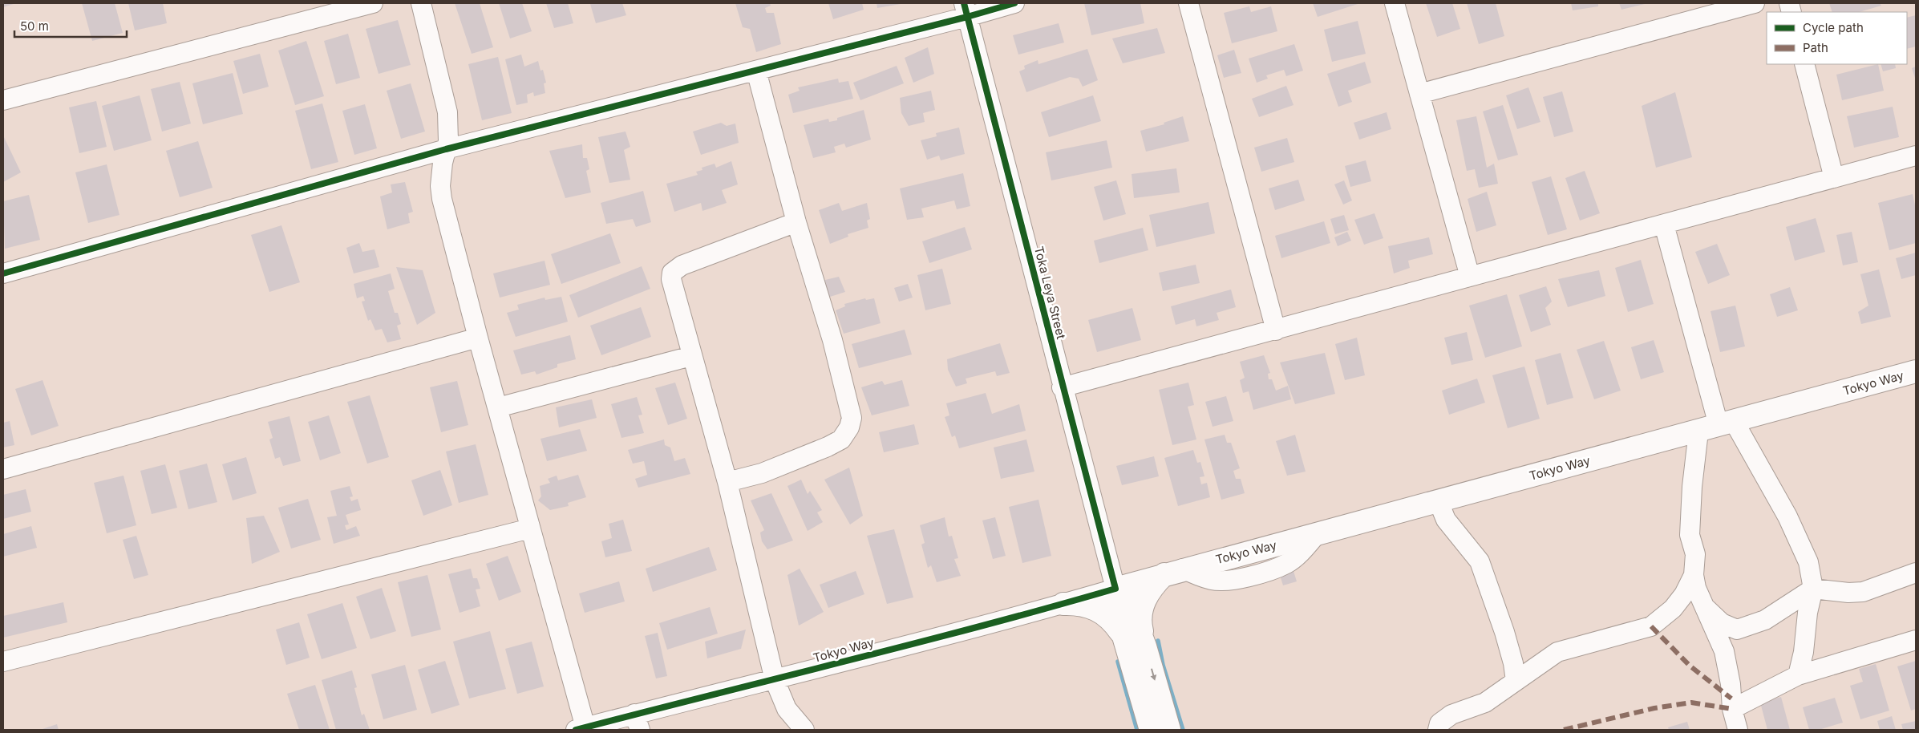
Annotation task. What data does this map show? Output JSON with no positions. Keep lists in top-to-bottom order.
{
  "streets": {
    "main road": ["Tokyo Way"],
    "street": ["Toka Leya Street"]
  },
  "crossings": [
    ["Toka Leya Street", "Tokyo Way"]
  ],
  "legend": ["Cycle path", "Path"],
  "scale_bar": "50 m"
}
